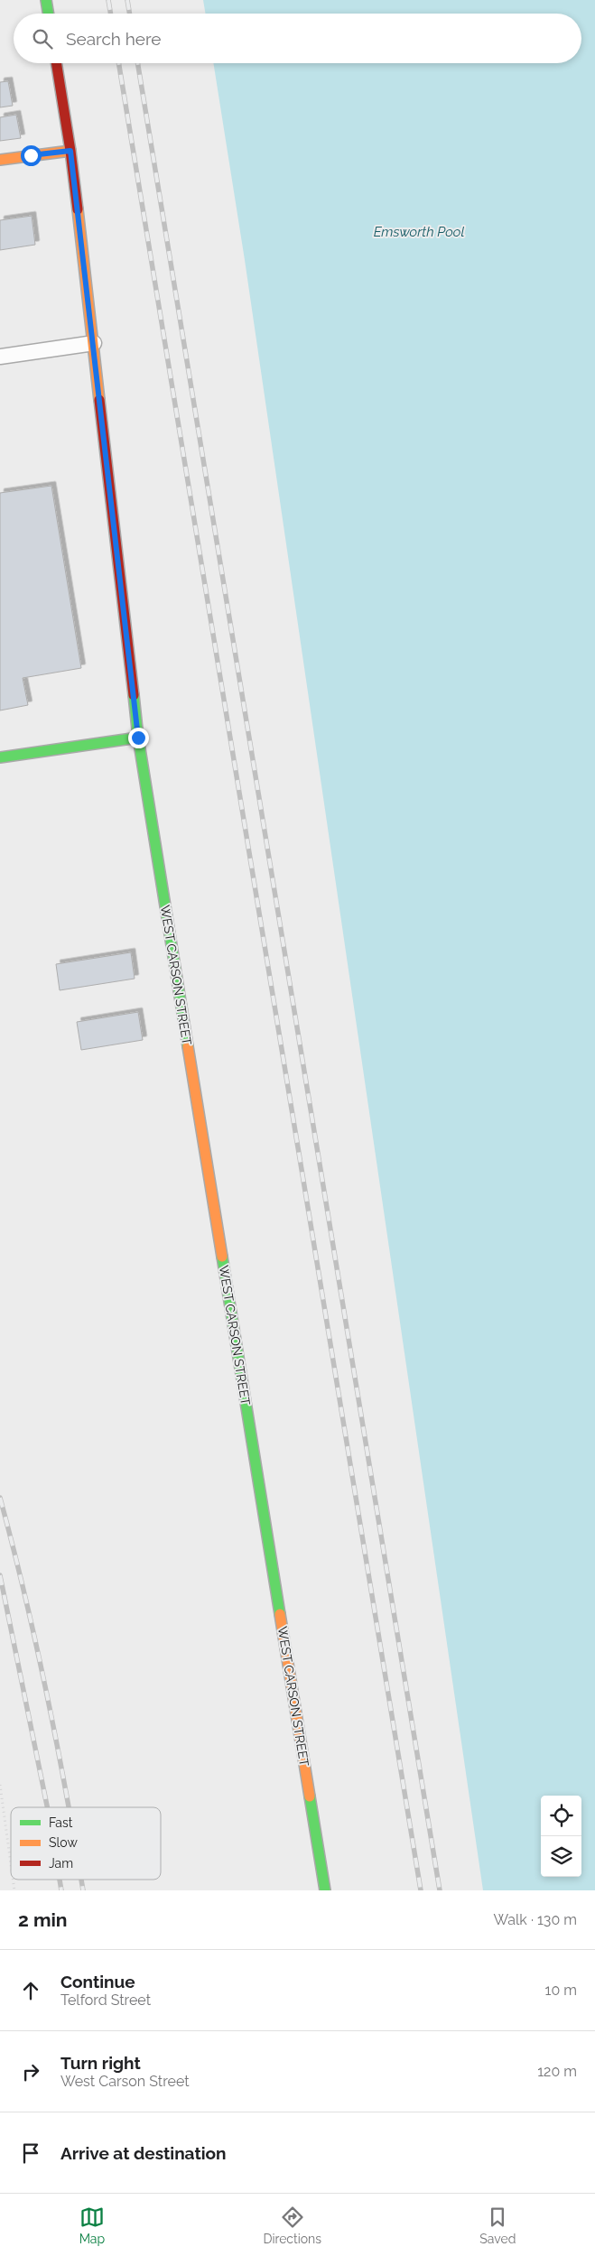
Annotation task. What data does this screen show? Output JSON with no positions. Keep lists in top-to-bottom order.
{
  "streets": {
    "main road": ["WEST CARSON STREET"]
  },
  "water": ["Emsworth Pool"],
  "legend": ["Fast", "Slow", "Jam"],
  "page": {
    "search": "Search here",
    "heading": ["2 min", "Walk · 130 m"],
    "list": [
      ["Continue", "Telford Street", "10 m"],
      ["Turn right", "West Carson Street", "120 m"],
      "Arrive at destination"
    ],
    "nav": ["Map", "Directions", "Saved"]
  }
}
